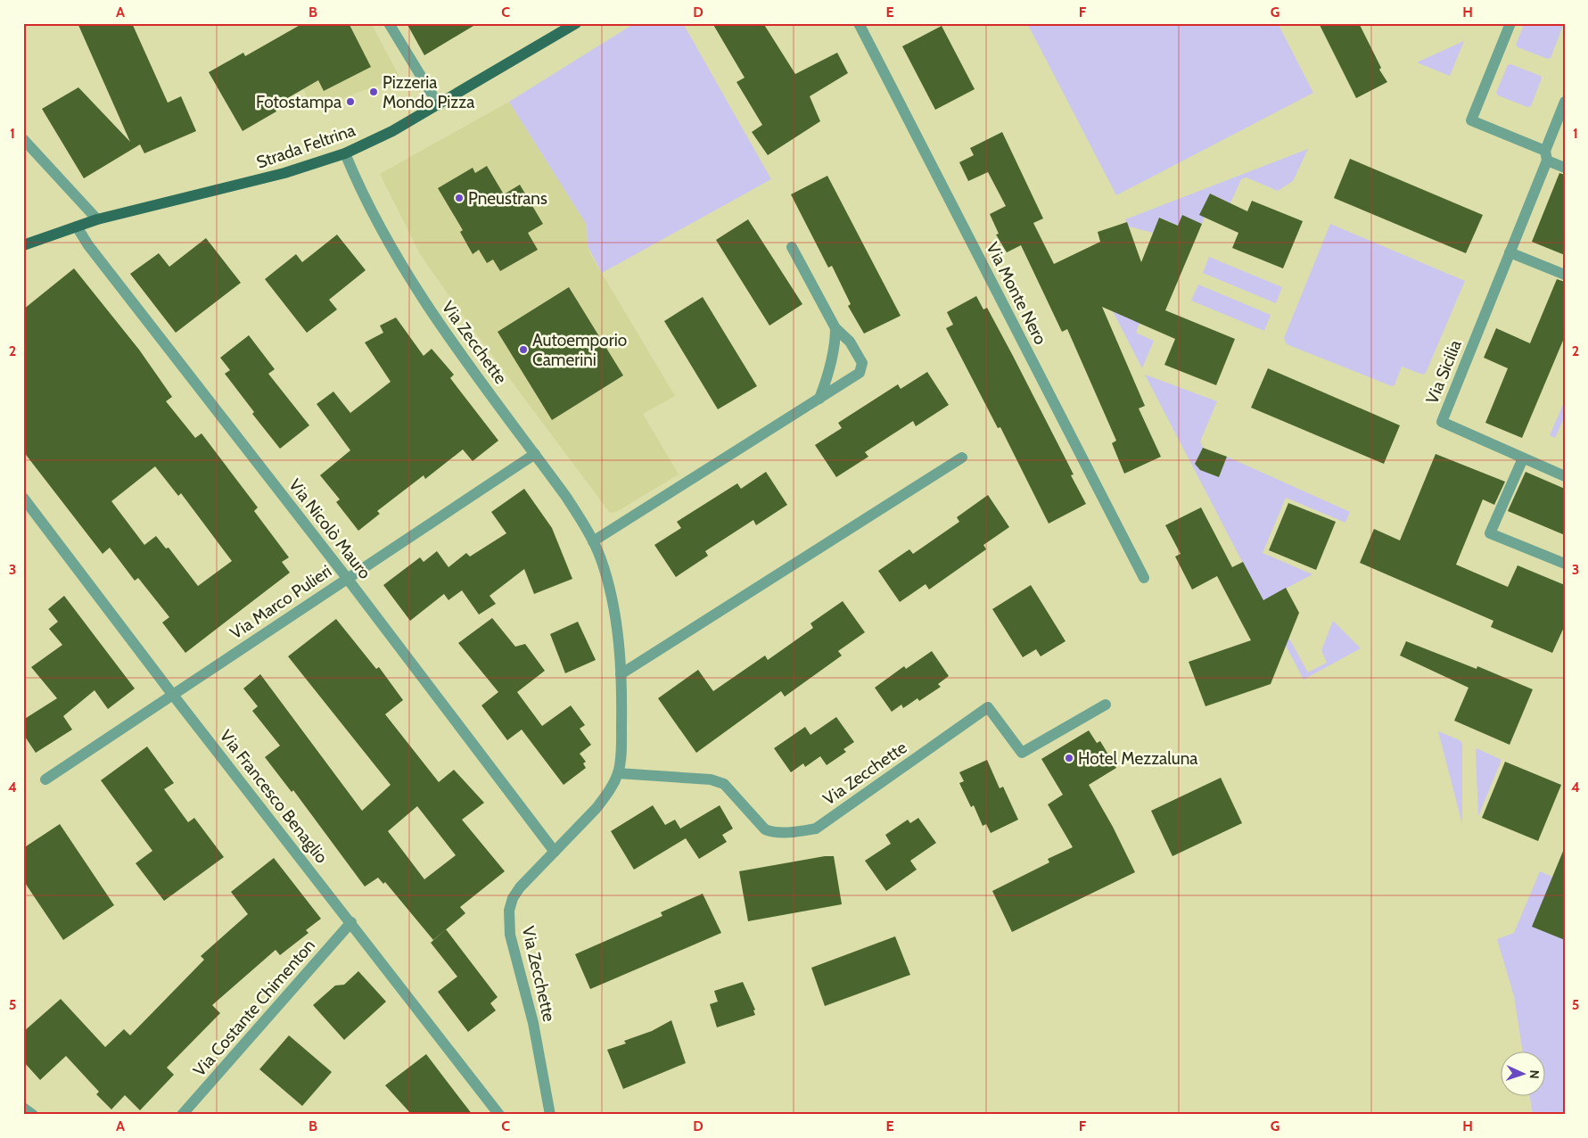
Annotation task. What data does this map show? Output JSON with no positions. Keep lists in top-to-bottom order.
{
  "streets": {
    "main road": ["Strada Feltrina"],
    "street": [
      "Via Monte Nero",
      "Via Zecchette",
      "Via Sicilia",
      "Via Nicolò Mauro",
      "Via Marco Pulieri",
      "Via Francesco Benaglio",
      "Via Costante Chimenton"
    ]
  },
  "crossings": [
    ["Strada Feltrina", "Via Zecchette"],
    ["Strada Feltrina", "Via Nicolò Mauro"],
    ["Via Zecchette", "Via Nicolò Mauro"],
    ["Via Zecchette", "Via Marco Pulieri"],
    ["Via Nicolò Mauro", "Via Marco Pulieri"],
    ["Via Marco Pulieri", "Via Francesco Benaglio"],
    ["Via Francesco Benaglio", "Via Costante Chimenton"]
  ],
  "places": [
    "Pizzeria Mondo Pizza",
    "Fotostampa",
    "Pneustrans",
    "Autoemporio Camerini",
    "Hotel Mezzaluna"
  ],
  "north": "right",
  "grid": {
    "columns": [
      "A",
      "B",
      "C",
      "D",
      "E",
      "F",
      "G",
      "H"
    ],
    "rows": [
      "1",
      "2",
      "3",
      "4",
      "5"
    ]
  }
}
